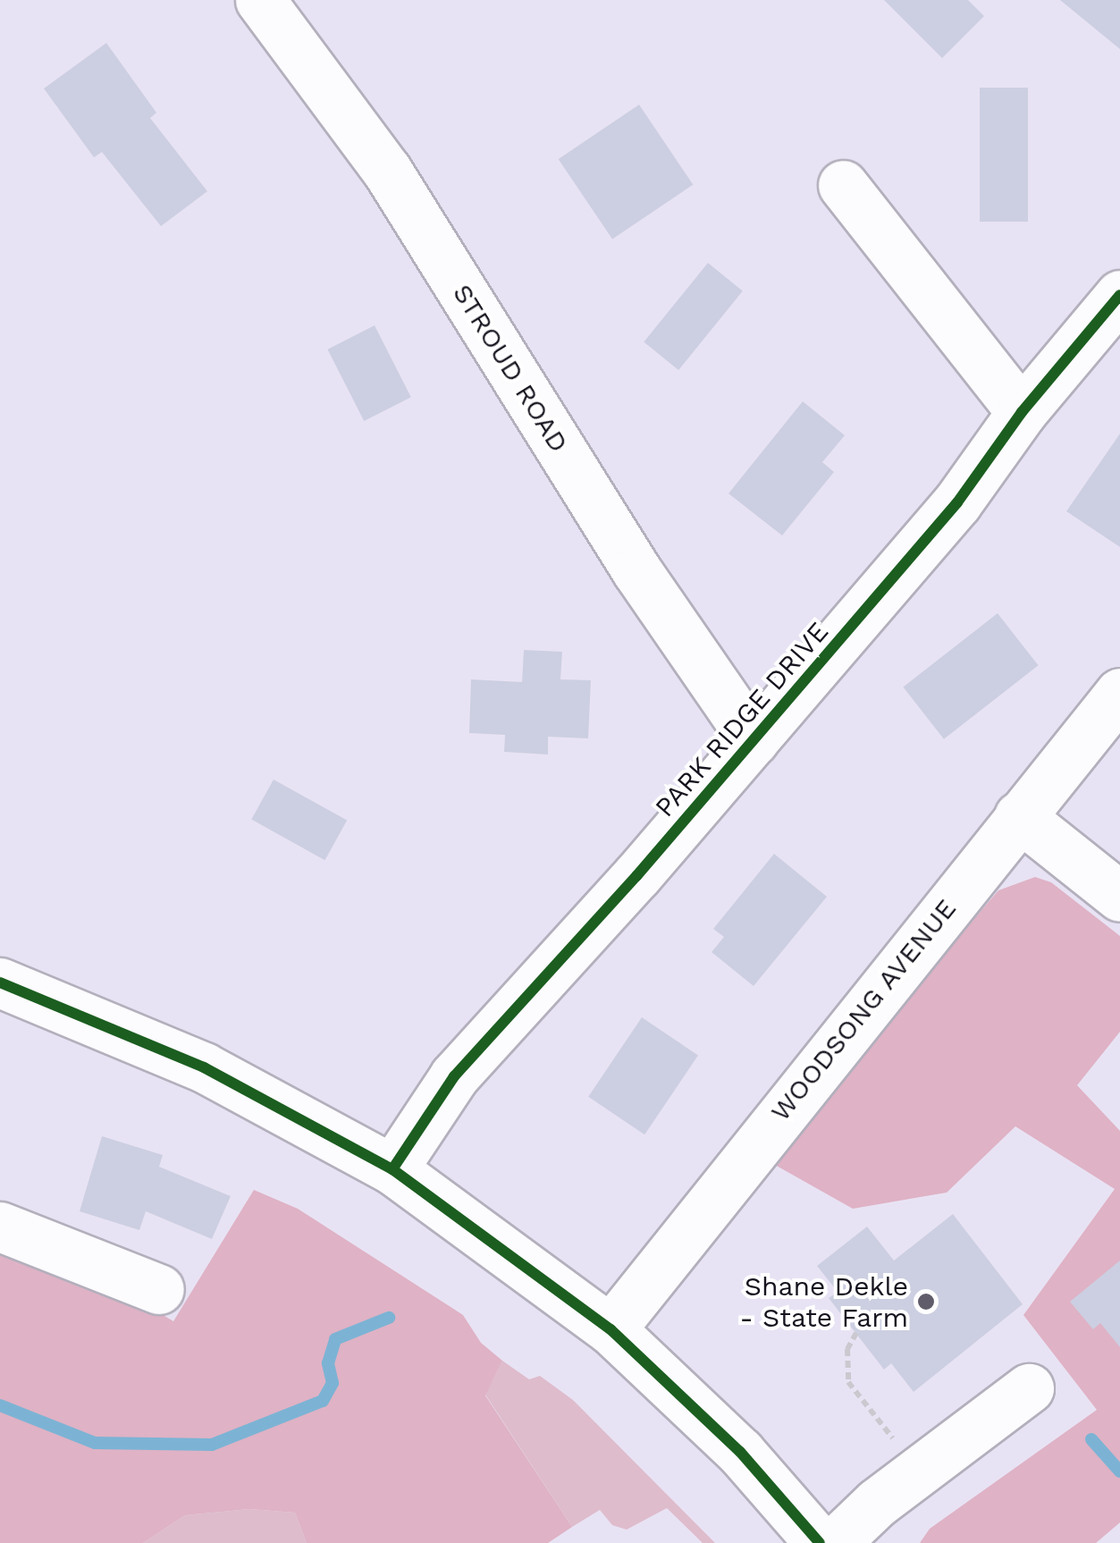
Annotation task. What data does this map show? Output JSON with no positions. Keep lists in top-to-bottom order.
{
  "streets": {
    "street": ["STROUD ROAD", "PARK RIDGE DRIVE", "WOODSONG AVENUE"]
  },
  "crossings": [
    ["STROUD ROAD", "PARK RIDGE DRIVE"]
  ],
  "places": ["Shane Dekle - State Farm"]
}
